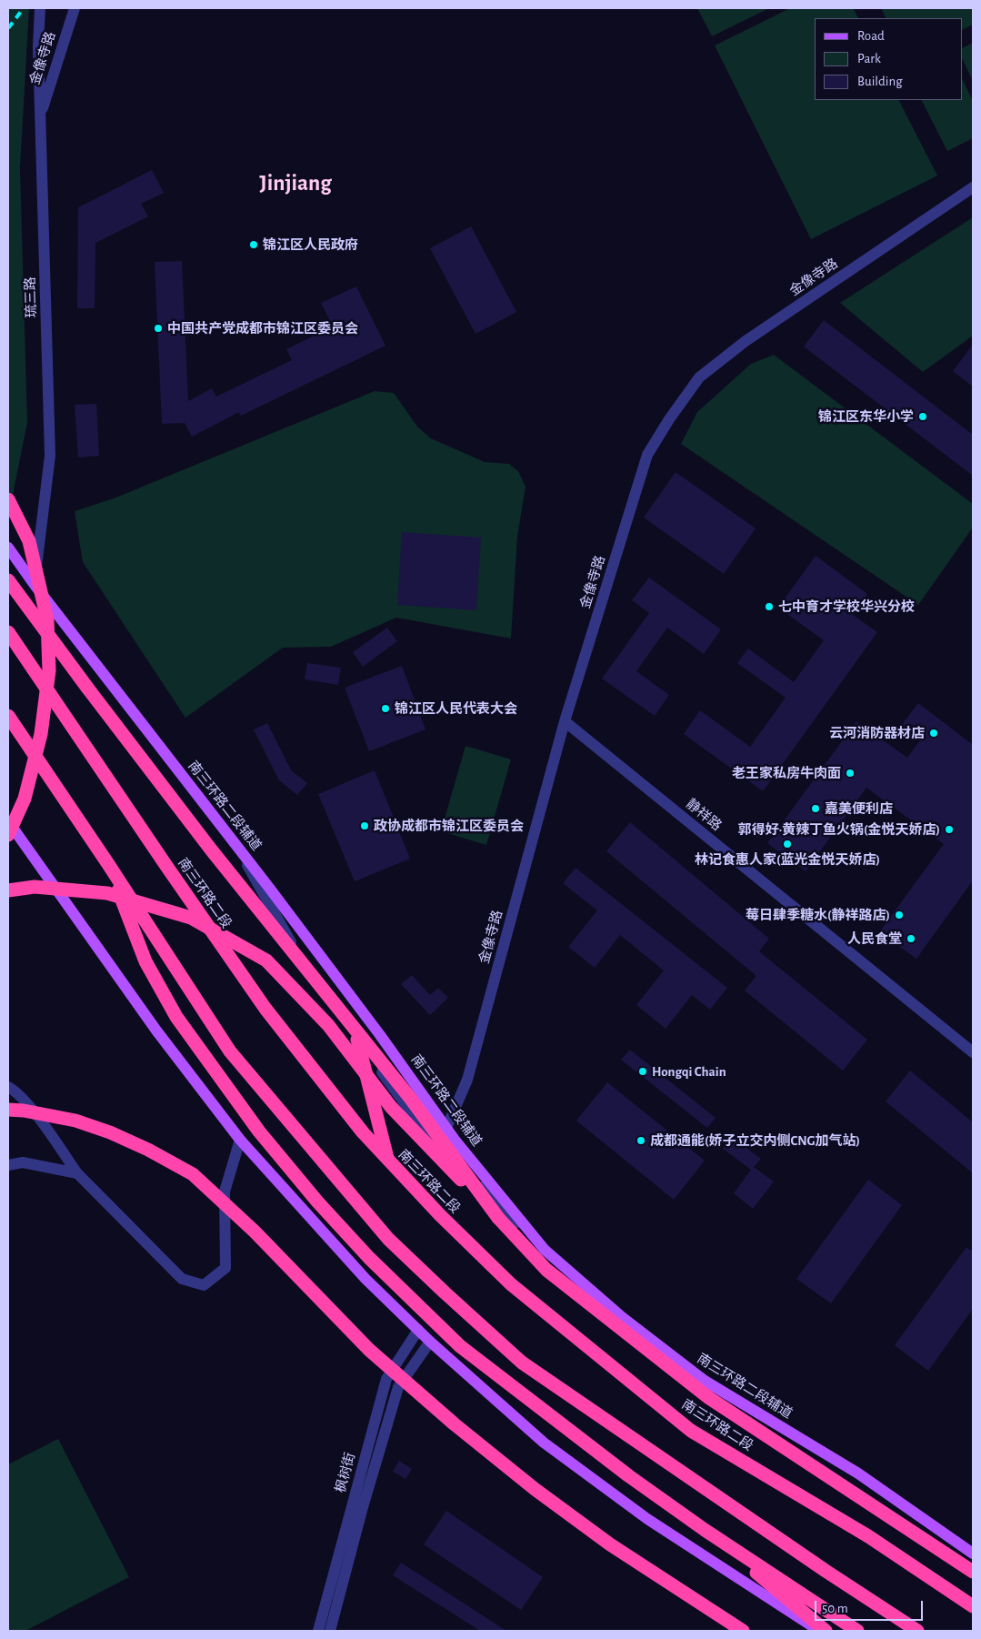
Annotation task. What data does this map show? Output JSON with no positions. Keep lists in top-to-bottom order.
{
  "streets": {
    "highway": ["南三环路二段"],
    "main road": ["南三环路二段辅道"],
    "street": [
      "金像寺路",
      "琉三路",
      "静祥路",
      "枫树街"
    ]
  },
  "crossings": [
    ["金像寺路", "琉三路"],
    ["金像寺路", "南三环路二段辅道"],
    ["金像寺路", "静祥路"],
    ["琉三路", "南三环路二段辅道"]
  ],
  "districts": ["Jinjiang"],
  "places": [
    "锦江区人民政府",
    "中国共产党成都市锦江区委员会",
    "锦江区东华小学",
    "七中育才学校华兴分校",
    "锦江区人民代表大会",
    "云河消防器材店",
    "老王家私房牛肉面",
    "嘉美便利店",
    "政协成都市锦江区委员会",
    "郭得好·黄辣丁鱼火锅(金悦天娇店)",
    "林记食惠人家(蓝光金悦天娇店)",
    "莓日肆季糖水(静祥路店)",
    "人民食堂",
    "Hongqi Chain",
    "成都通能(娇子立交内侧CNG加气站)"
  ],
  "legend": ["Road", "Park", "Building"],
  "scale_bar": "50 m"
}
